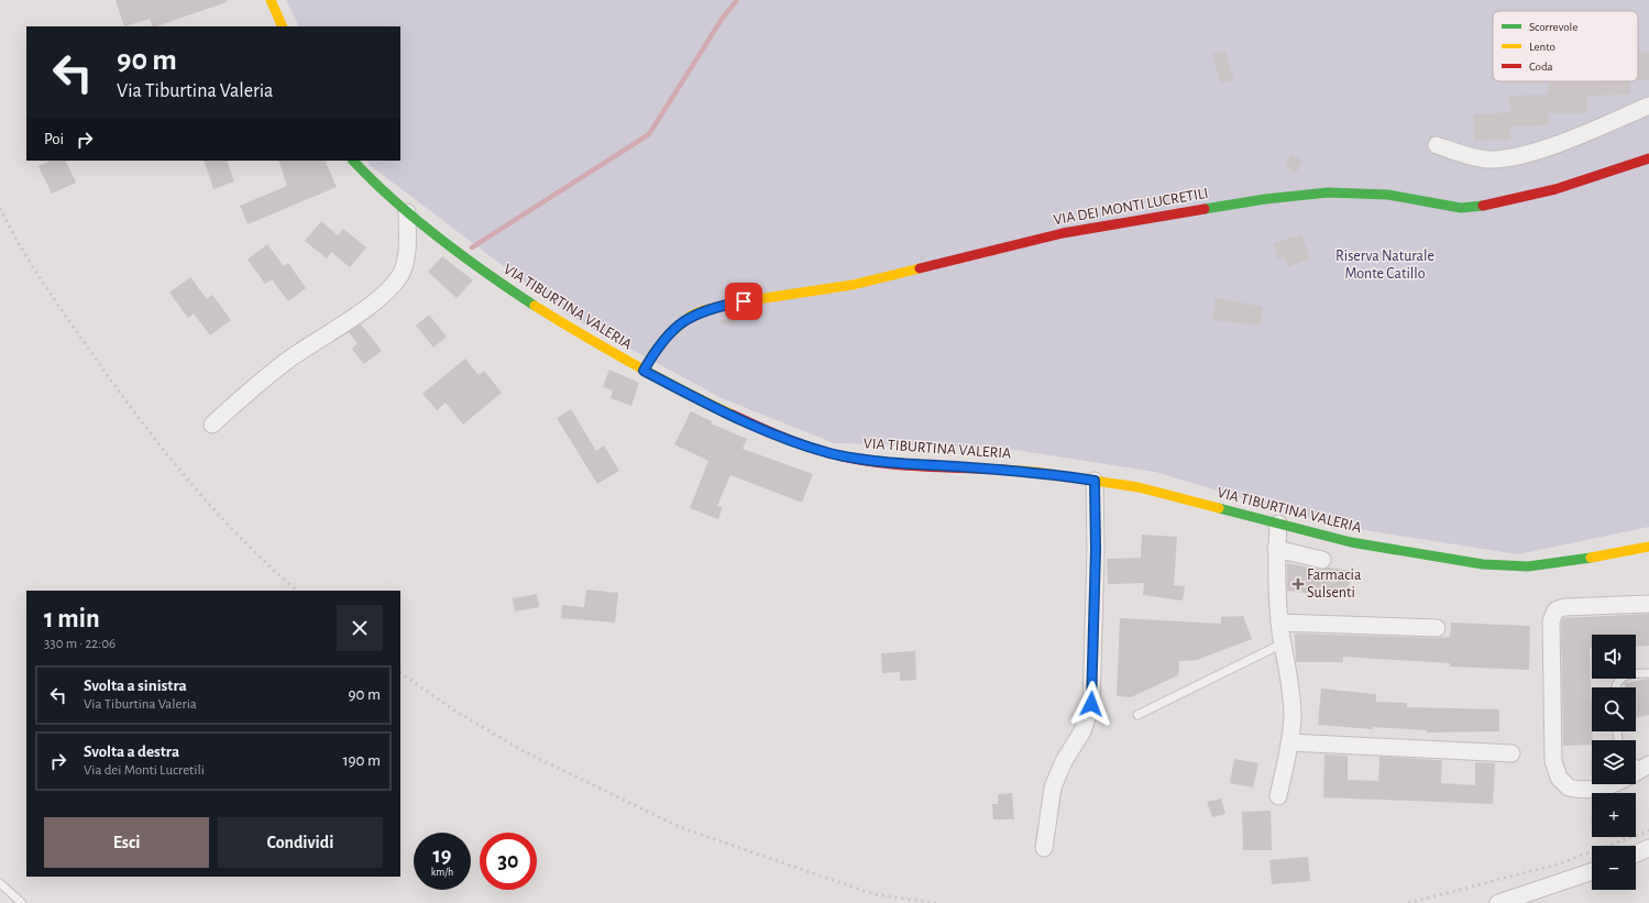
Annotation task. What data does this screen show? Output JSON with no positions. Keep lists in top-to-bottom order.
{
  "streets": {
    "main road": ["VIA DEI MONTI LUCRETILI", "VIA TIBURTINA VALERIA"]
  },
  "crossings": [
    ["VIA DEI MONTI LUCRETILI", "VIA TIBURTINA VALERIA"]
  ],
  "parks": ["Riserva Naturale Monte Catillo"],
  "places": {
    "health": ["Farmacia Sulsenti"]
  },
  "legend": ["Scorrevole", "Lento", "Coda"],
  "page": {
    "turn": ["90 m", "Via Tiburtina Valeria"],
    "then": "Poi",
    "heading": ["1 min", "330 m · 22:06"],
    "map_buttons": ["+", "−"],
    "list": [
      {
        "name": "Svolta a sinistra",
        "note": "Via Tiburtina Valeria",
        "value": "90 m"
      },
      {
        "name": "Svolta a destra",
        "note": "Via dei Monti Lucretili",
        "value": "190 m"
      }
    ],
    "buttons": ["Esci", "Condividi"],
    "speed": "19 km/h",
    "limit": "30"
  }
}
